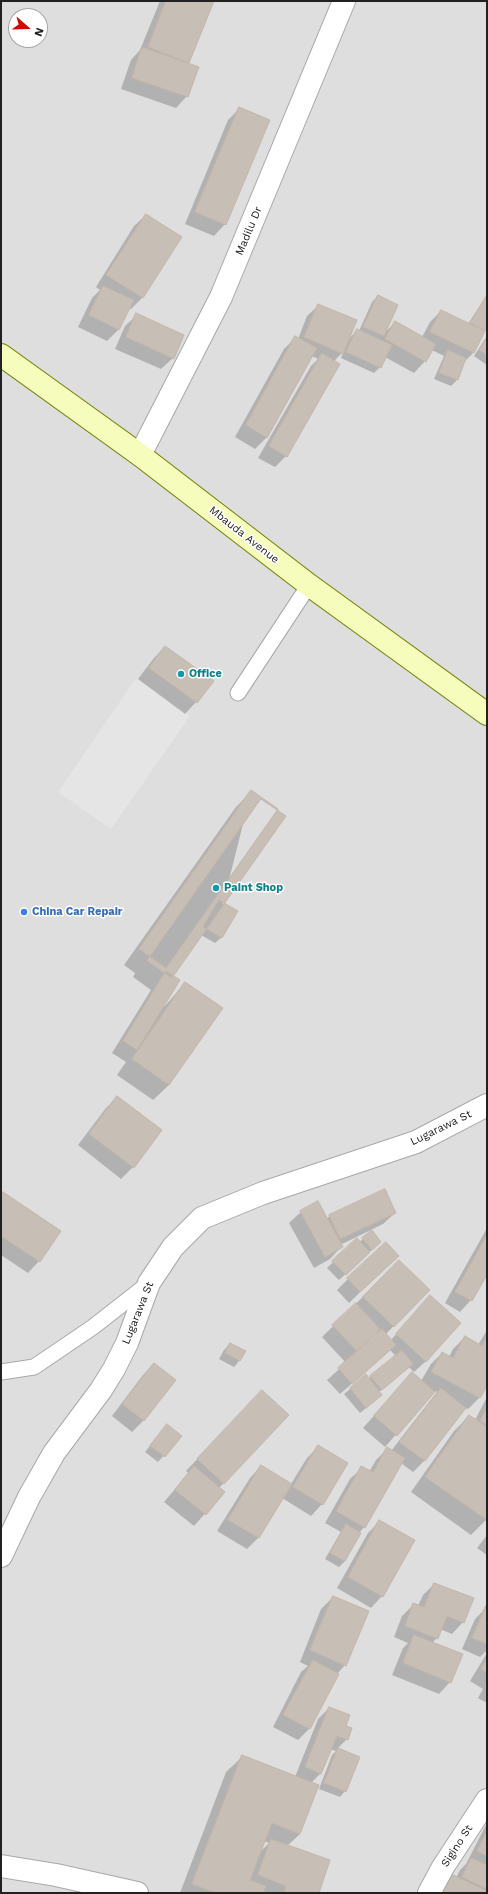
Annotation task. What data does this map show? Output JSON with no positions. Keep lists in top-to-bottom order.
{
  "streets": {
    "street": [
      "Madilu Dr",
      "Mbauda Avenue",
      "Lugarawa St",
      "Sigino St"
    ]
  },
  "crossings": [
    ["Madilu Dr", "Mbauda Avenue"]
  ],
  "places": ["Office", "Paint Shop", "China Car Repair"],
  "north": "right"
}
